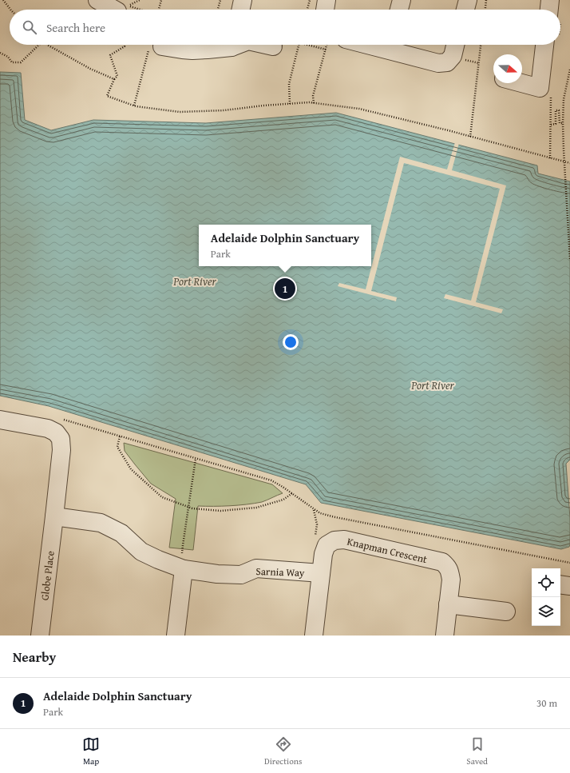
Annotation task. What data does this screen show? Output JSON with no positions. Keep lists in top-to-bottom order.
{
  "streets": {
    "street": ["Knapman Crescent", "Sarnia Way", "Globe Place"]
  },
  "crossings": [
    ["Knapman Crescent", "Sarnia Way"],
    ["Sarnia Way", "Globe Place"]
  ],
  "water": ["Port River"],
  "north": "right",
  "page": {
    "search": "Search here",
    "popup": ["Adelaide Dolphin Sanctuary", "Park"],
    "pins": "1",
    "heading": "Nearby",
    "list": [
      {
        "mark": "1",
        "name": "Adelaide Dolphin Sanctuary",
        "note": "Park",
        "value": "30 m"
      }
    ],
    "nav": ["Map", "Directions", "Saved"]
  }
}
